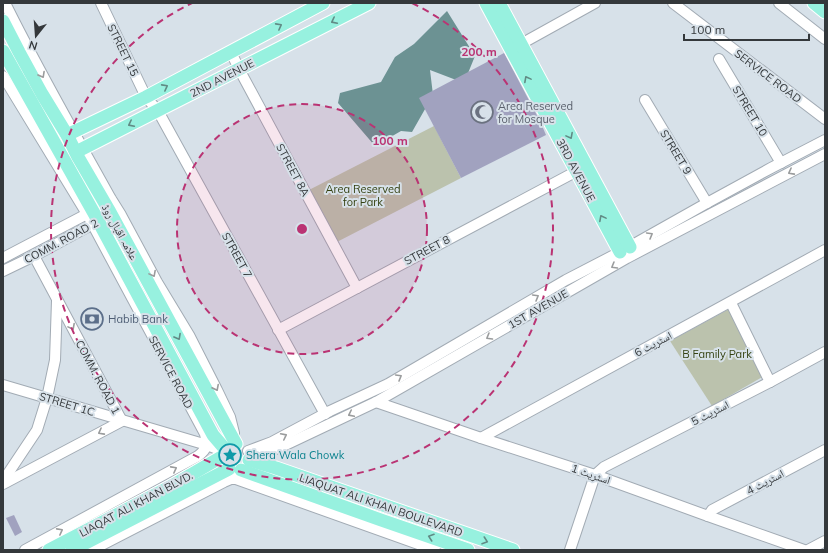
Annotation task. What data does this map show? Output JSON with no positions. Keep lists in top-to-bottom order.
{
  "streets": {
    "main road": [
      "2ND AVENUE",
      "3RD AVENUE",
      "علامہ اقبال روڈ",
      "LIAQAT ALI KHAN BLVD.",
      "LIAQUAT ALI KHAN BOULEVARD"
    ],
    "street": [
      "STREET 15",
      "SERVICE ROAD",
      "STREET 10",
      "STREET 9",
      "STREET 8A",
      "COMM. ROAD 2",
      "STREET 8",
      "STREET 7",
      "1ST AVENUE",
      "اسٹریٹ 6",
      "COMM. ROAD 1",
      "STREET 1C",
      "اسٹریٹ 5",
      "اسٹریٹ 1",
      "اسٹریٹ 4"
    ]
  },
  "crossings": [
    ["STREET 15", "2ND AVENUE"],
    ["STREET 15", "STREET 7"],
    ["SERVICE ROAD", "COMM. ROAD 2"],
    ["SERVICE ROAD", "STREET 1C"],
    ["2ND AVENUE", "STREET 8A"],
    ["2ND AVENUE", "علامہ اقبال روڈ"],
    ["2ND AVENUE", "STREET 7"],
    ["STREET 8A", "STREET 8"],
    ["3RD AVENUE", "STREET 8"],
    ["علامہ اقبال روڈ", "COMM. ROAD 2"],
    ["علامہ اقبال روڈ", "STREET 1C"],
    ["علامہ اقبال روڈ", "LIAQAT ALI KHAN BLVD."],
    ["COMM. ROAD 2", "COMM. ROAD 1"],
    ["STREET 8", "STREET 7"],
    ["1ST AVENUE", "اسٹریٹ 1"],
    ["1ST AVENUE", "LIAQAT ALI KHAN BLVD."],
    ["1ST AVENUE", "LIAQUAT ALI KHAN BOULEVARD"],
    ["اسٹریٹ 6", "اسٹریٹ 1"],
    ["COMM. ROAD 1", "STREET 1C"],
    ["STREET 1C", "LIAQAT ALI KHAN BLVD."],
    ["اسٹریٹ 5", "اسٹریٹ 1"],
    ["اسٹریٹ 1", "اسٹریٹ 4"],
    ["LIAQAT ALI KHAN BLVD.", "LIAQUAT ALI KHAN BOULEVARD"]
  ],
  "parks": ["Area Reserved for Park", "B Family Park"],
  "places": {
    "mosque": ["Area Reserved for Mosque"],
    "bank": ["Habib Bank"],
    "place": ["Shera Wala Chowk"]
  },
  "scale_bar": "100 m",
  "north": "bottom",
  "rings": ["200 m", "100 m"]
}
